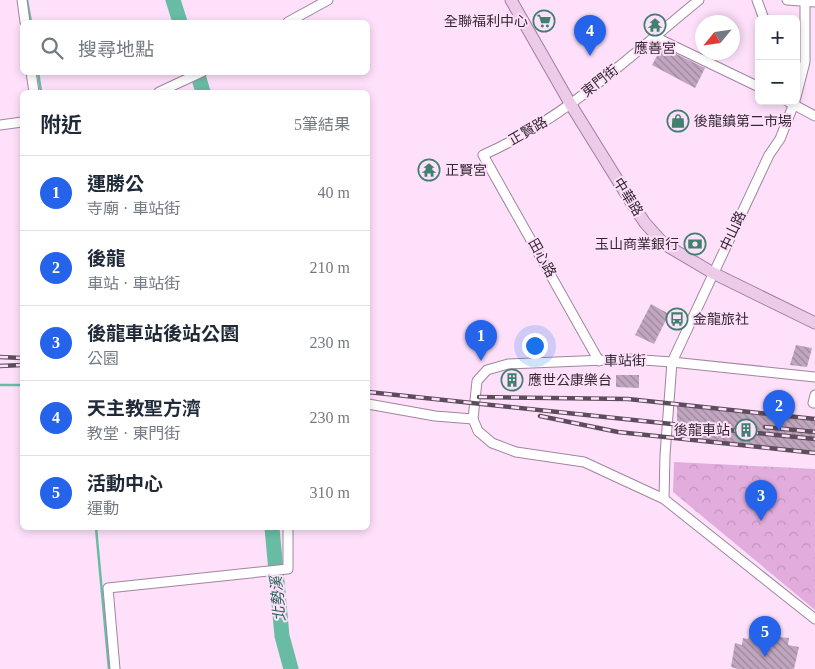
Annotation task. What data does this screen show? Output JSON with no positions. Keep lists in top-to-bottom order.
{
  "streets": {
    "main road": ["中華路"],
    "street": [
      "東門街",
      "正賢路",
      "中山路",
      "田心路",
      "車站街"
    ]
  },
  "crossings": [
    ["東門街", "正賢路"],
    ["東門街", "中華路"],
    ["正賢路", "中華路"],
    ["正賢路", "田心路"],
    ["中華路", "中山路"],
    ["中山路", "車站街"],
    ["田心路", "車站街"]
  ],
  "water": ["北勢溪"],
  "places": {
    "supermarket": ["全聯福利中心"],
    "temple": ["應善宮", "正賢宮"],
    "shop": ["後龍鎮第二市場"],
    "bank": ["玉山商業銀行"],
    "bus stop": ["金龍旅社"],
    "building": ["應世公康樂台", "後龍車站"]
  },
  "north": "bottom left",
  "page": {
    "map_buttons": ["+", "−"],
    "pins": [
      "4",
      "1",
      "2",
      "3",
      "5"
    ],
    "search": "搜尋地點",
    "heading": ["附近", "5筆結果"],
    "list": [
      {
        "mark": "1",
        "name": "運勝公",
        "note": "寺廟 · 車站街",
        "value": "40 m"
      },
      {
        "mark": "2",
        "name": "後龍",
        "note": "車站 · 車站街",
        "value": "210 m"
      },
      {
        "mark": "3",
        "name": "後龍車站後站公園",
        "note": "公園",
        "value": "230 m"
      },
      {
        "mark": "4",
        "name": "天主教聖方濟",
        "note": "教堂 · 東門街",
        "value": "230 m"
      },
      {
        "mark": "5",
        "name": "活動中心",
        "note": "運動",
        "value": "310 m"
      }
    ]
  }
}
